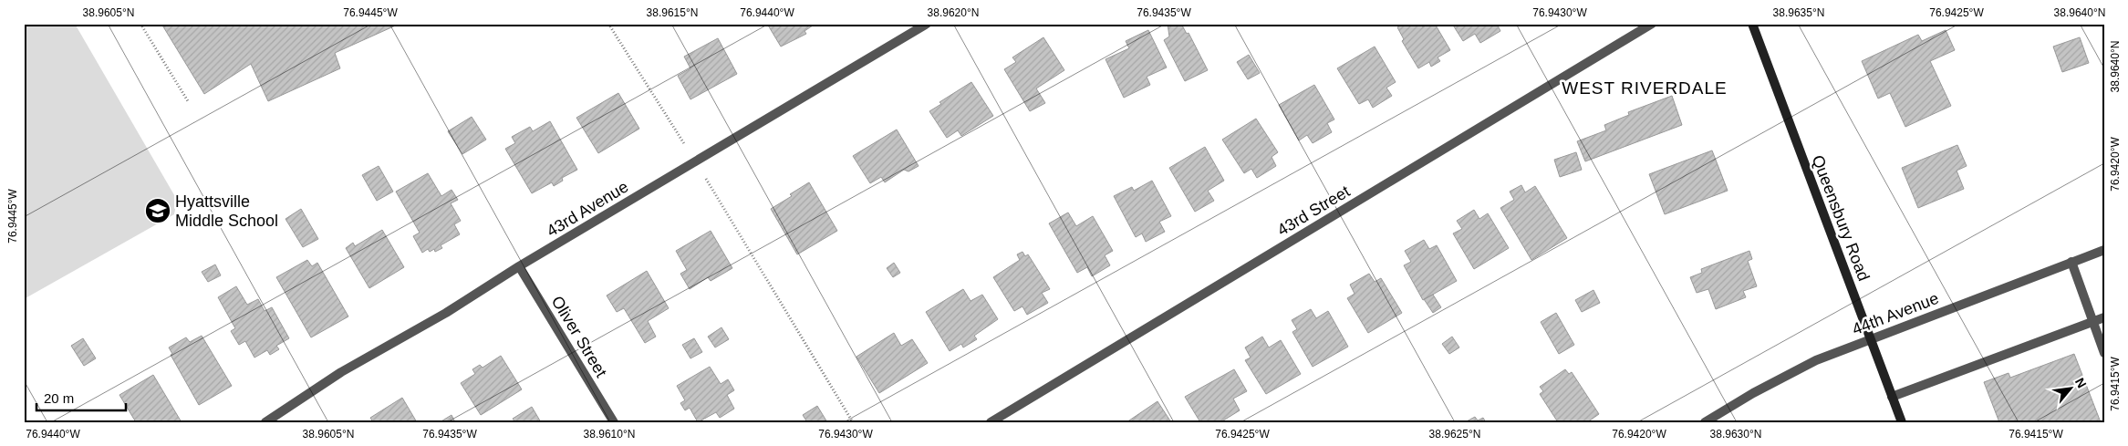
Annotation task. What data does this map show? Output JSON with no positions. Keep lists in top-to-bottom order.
{
  "streets": {
    "street": [
      "43rd Avenue",
      "43rd Street",
      "Queensbury Road",
      "44th Avenue",
      "Oliver Street"
    ]
  },
  "crossings": [
    ["43rd Avenue", "Oliver Street"],
    ["Queensbury Road", "44th Avenue"]
  ],
  "districts": ["WEST RIVERDALE"],
  "places": {
    "school or university": ["Hyattsville Middle School"]
  },
  "scale_bar": "20 m",
  "north": "top right",
  "coordinates": [
    "38.9605°N",
    "76.9445°W",
    "38.9615°N",
    "76.9440°W",
    "38.9620°N",
    "76.9435°W",
    "76.9430°W",
    "38.9635°N",
    "76.9425°W",
    "38.9640°N",
    "76.9420°W",
    "76.9415°W",
    "38.9610°N",
    "38.9625°N",
    "38.9630°N"
  ]
}
